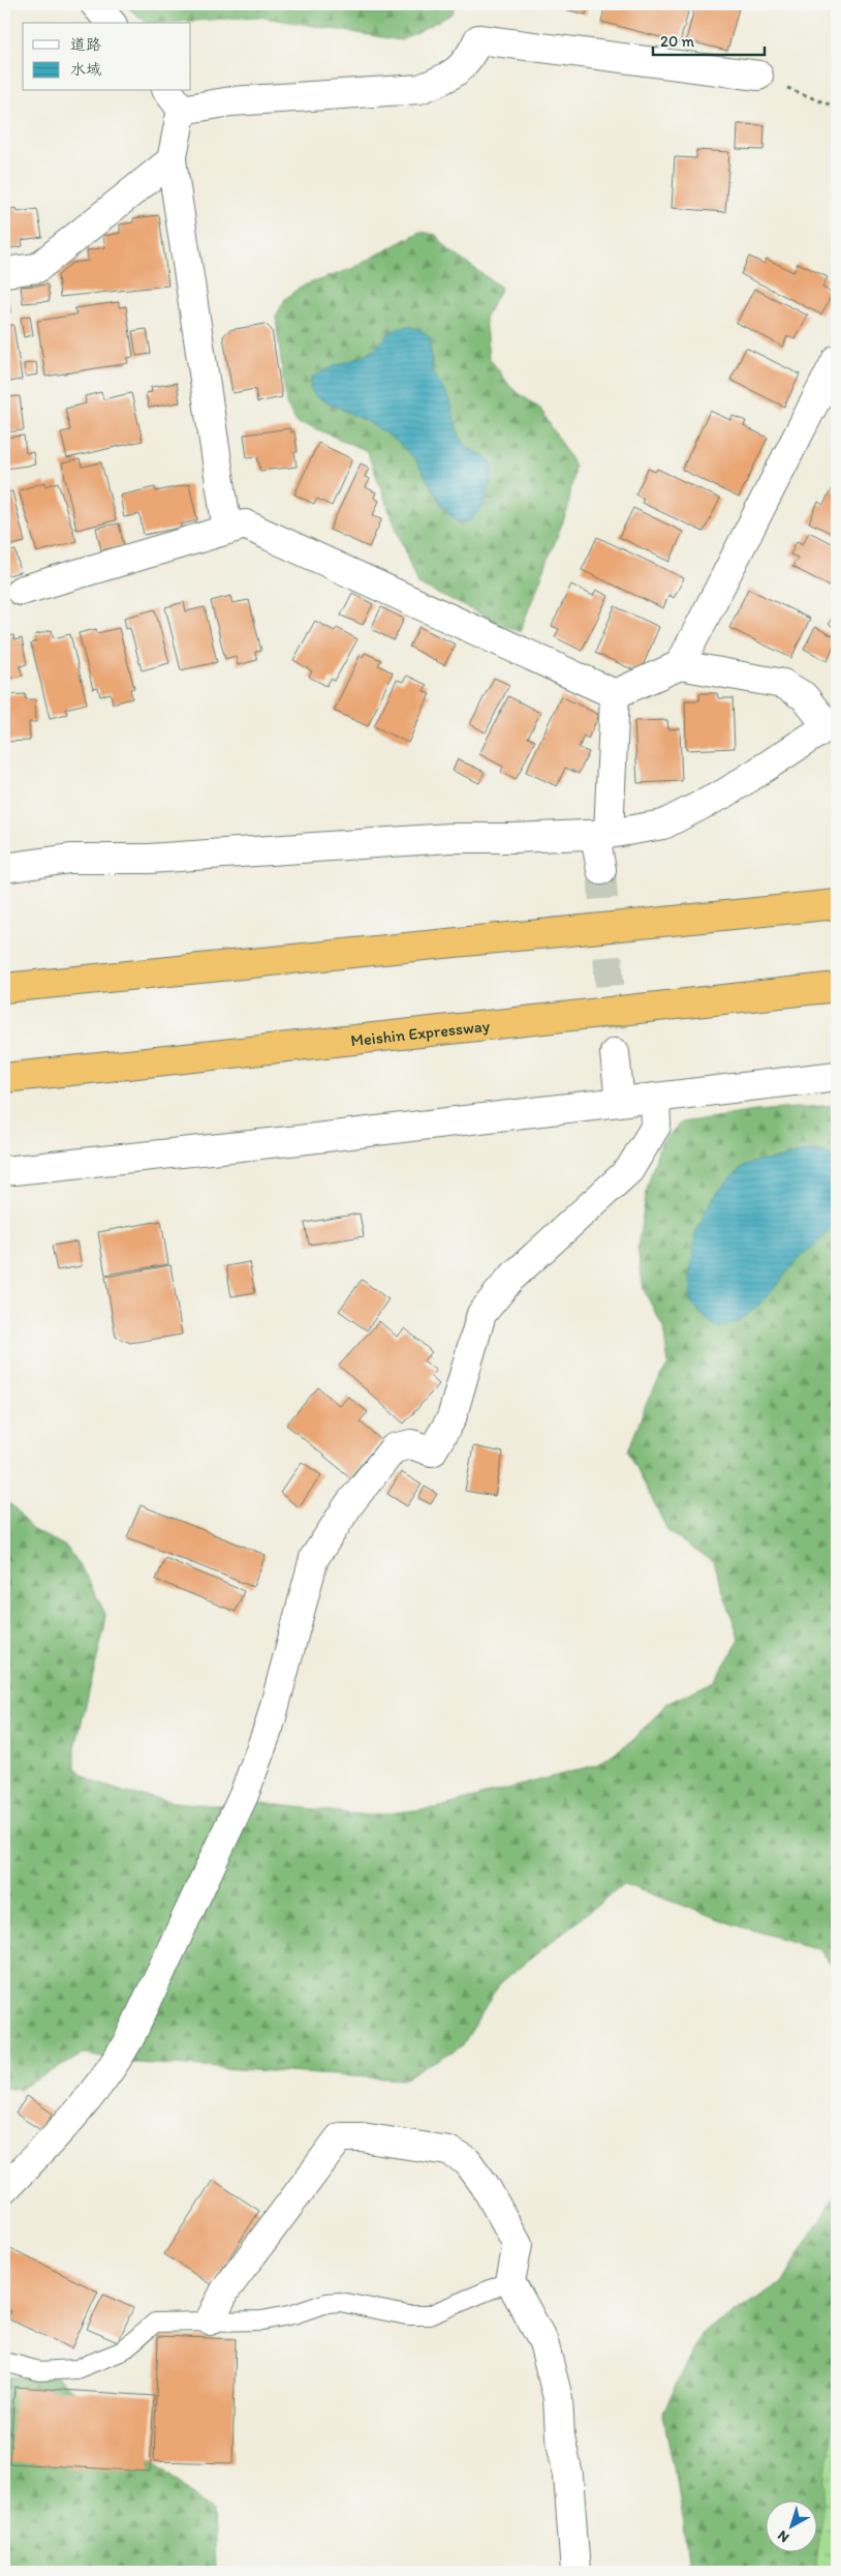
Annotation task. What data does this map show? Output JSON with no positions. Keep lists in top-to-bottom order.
{
  "streets": {
    "highway": ["Meishin Expressway"]
  },
  "legend": ["道路", "水域"],
  "scale_bar": "20 m",
  "north": "bottom left"
}
